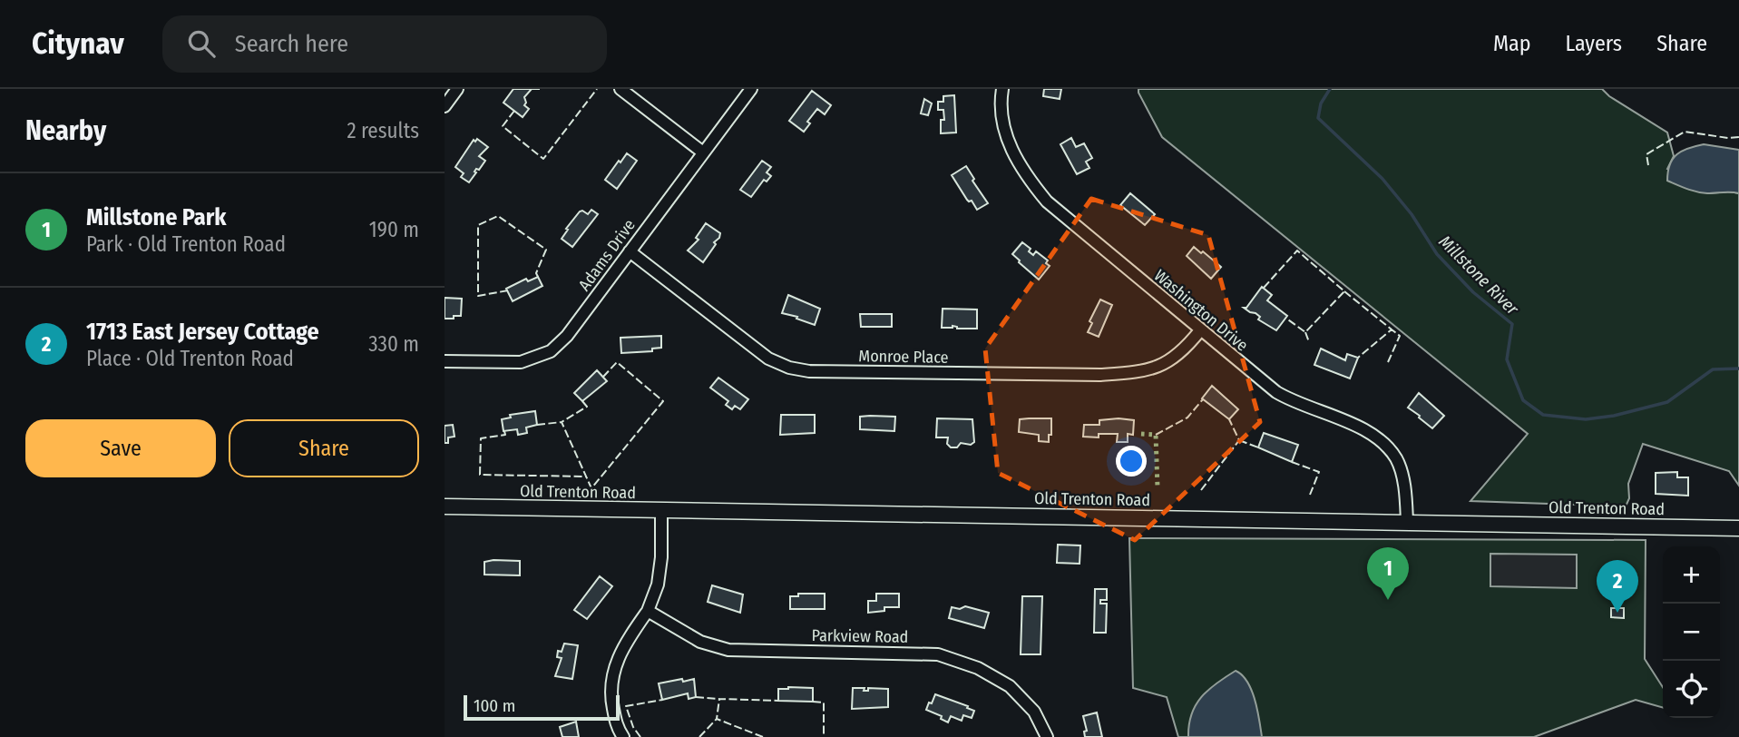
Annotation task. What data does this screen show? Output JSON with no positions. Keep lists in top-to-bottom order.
{
  "streets": {
    "main road": ["Old Trenton Road"],
    "street": [
      "Adams Drive",
      "Washington Drive",
      "Monroe Place",
      "Parkview Road"
    ]
  },
  "crossings": [
    ["Adams Drive", "Monroe Place"],
    ["Washington Drive", "Monroe Place"],
    ["Washington Drive", "Old Trenton Road"]
  ],
  "water": ["Millstone River"],
  "scale_bar": "100 m",
  "page": {
    "header": "Citynav",
    "search": "Search here",
    "nav": ["Map", "Layers", "Share"],
    "heading": ["Nearby", "2 results"],
    "list": [
      {
        "mark": "1",
        "name": "Millstone Park",
        "note": "Park · Old Trenton Road",
        "value": "190 m"
      },
      {
        "mark": "2",
        "name": "1713 East Jersey Cottage",
        "note": "Place · Old Trenton Road",
        "value": "330 m"
      }
    ],
    "buttons": ["Save", "Share"],
    "map_buttons": ["+", "−"],
    "pins": ["1", "2"],
    "scale": "100 m"
  }
}
